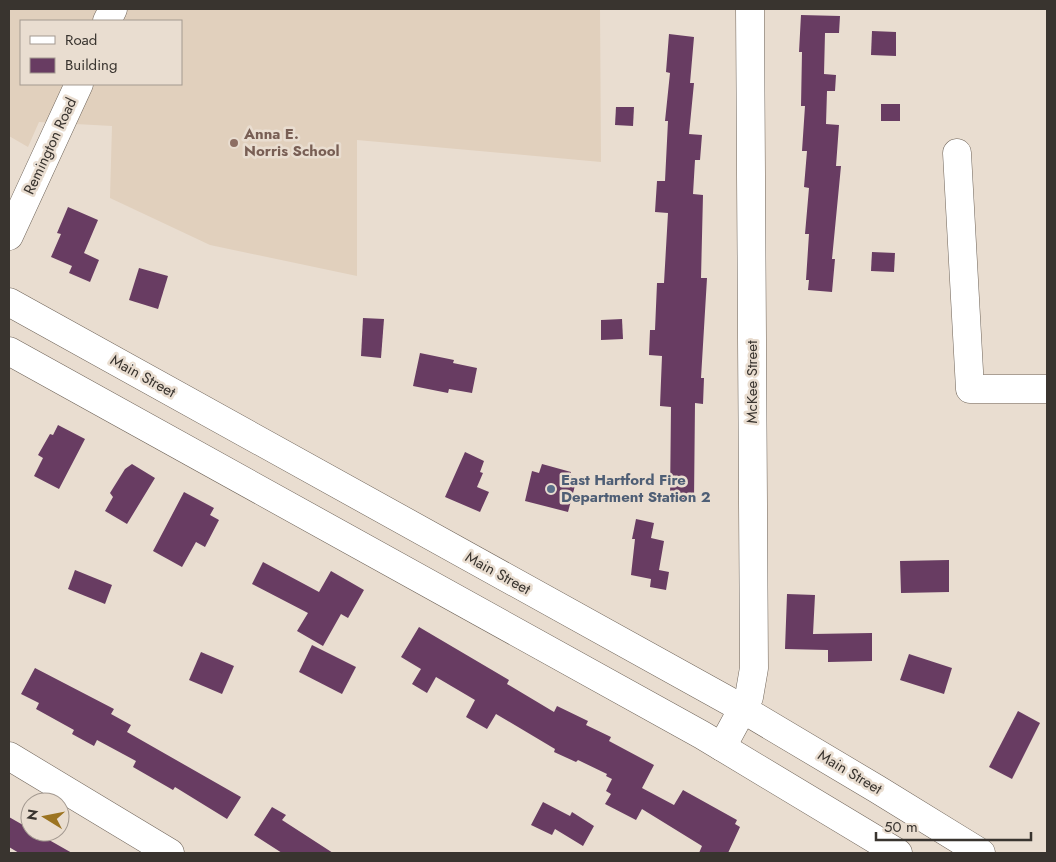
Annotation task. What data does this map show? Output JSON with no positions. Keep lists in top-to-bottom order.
{
  "streets": {
    "main road": ["Remington Road", "Main Street", "McKee Street"]
  },
  "crossings": [
    ["Main Street", "McKee Street"]
  ],
  "places": ["Anna E. Norris School", "East Hartford Fire Department Station 2"],
  "legend": ["Road", "Building"],
  "scale_bar": "50 m",
  "north": "left"
}
